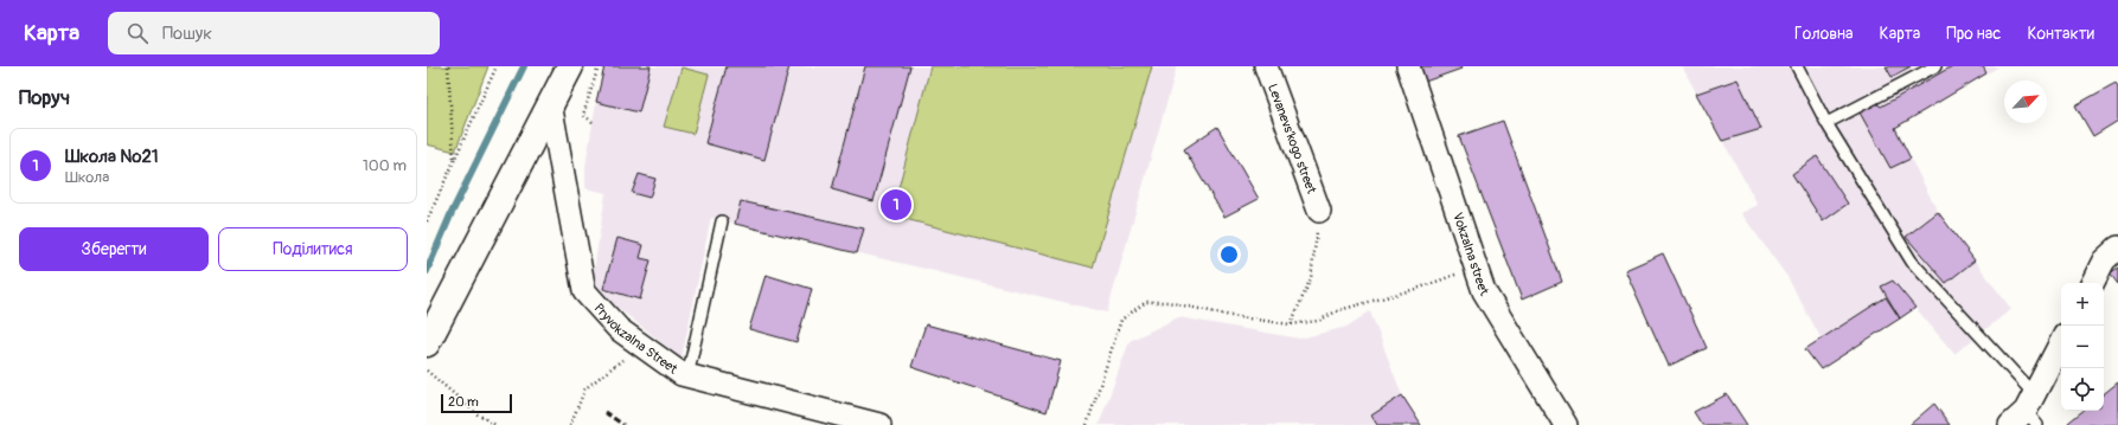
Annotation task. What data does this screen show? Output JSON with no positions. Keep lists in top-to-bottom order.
{
  "streets": {
    "street": ["Levanevs'kogo street", "Vokzalna street", "Pryvokzalna Street"]
  },
  "scale_bar": "20 m",
  "north": "top right",
  "page": {
    "header": "Карта",
    "search": "Пошук",
    "nav": [
      "Головна",
      "Карта",
      "Про нас",
      "Контакти"
    ],
    "heading": "Поруч",
    "list": [
      {
        "mark": "1",
        "name": "Школа №21",
        "note": "Школа",
        "value": "100 m"
      }
    ],
    "pins": "1",
    "buttons": ["Зберегти", "Поділитися"],
    "map_buttons": ["+", "−"],
    "scale": "20 m"
  }
}
